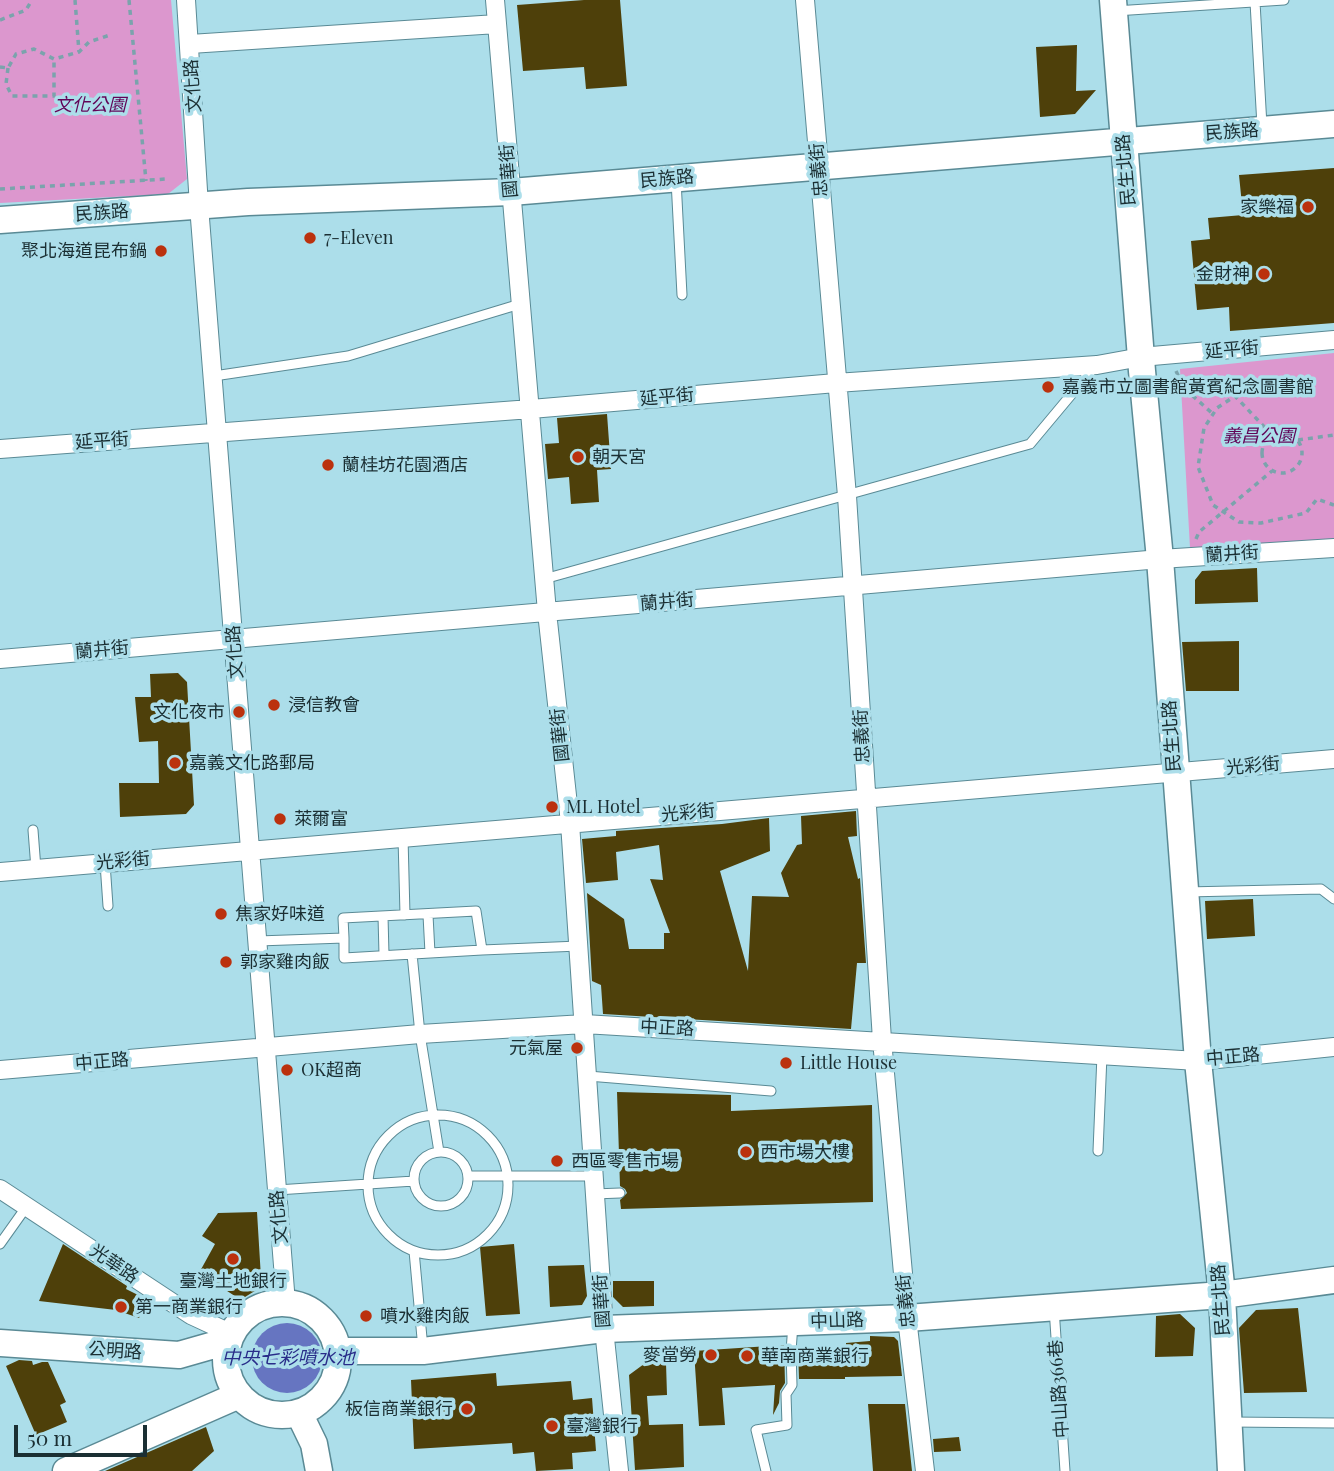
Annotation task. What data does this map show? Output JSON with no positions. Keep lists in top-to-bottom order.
{
  "streets": {
    "main road": [
      "民族路",
      "民生北路",
      "中山路",
      "公明路"
    ],
    "street": [
      "文化路",
      "忠義街",
      "國華街",
      "延平街",
      "蘭井街",
      "光彩街",
      "中正路",
      "光華路"
    ],
    "lane": ["中山路366巷"]
  },
  "crossings": [
    ["文化路", "民族路"],
    ["文化路", "延平街"],
    ["文化路", "蘭井街"],
    ["文化路", "光彩街"],
    ["文化路", "中正路"],
    ["文化路", "光華路"],
    ["文化路", "中山路"],
    ["文化路", "公明路"],
    ["民族路", "忠義街"],
    ["民族路", "民生北路"],
    ["民族路", "國華街"],
    ["忠義街", "延平街"],
    ["忠義街", "蘭井街"],
    ["忠義街", "光彩街"],
    ["忠義街", "中正路"],
    ["忠義街", "中山路"],
    ["民生北路", "延平街"],
    ["民生北路", "蘭井街"],
    ["民生北路", "光彩街"],
    ["民生北路", "中正路"],
    ["民生北路", "中山路"],
    ["國華街", "延平街"],
    ["國華街", "蘭井街"],
    ["國華街", "光彩街"],
    ["國華街", "中正路"],
    ["國華街", "中山路"],
    ["光華路", "中山路"],
    ["光華路", "公明路"],
    ["中山路", "公明路"],
    ["中山路", "中山路366巷"]
  ],
  "water": ["中央七彩噴水池"],
  "parks": ["文化公園", "義昌公園"],
  "places": [
    "家樂福",
    "7-Eleven",
    "聚北海道昆布鍋",
    "金財神",
    "嘉義市立圖書館黃賓紀念圖書館",
    "朝天宮",
    "蘭桂坊花園酒店",
    "浸信教會",
    "文化夜市",
    "嘉義文化路郵局",
    "ML Hotel",
    "萊爾富",
    "焦家好味道",
    "郭家雞肉飯",
    "元氣屋",
    "Little House",
    "OK超商",
    "西市場大樓",
    "西區零售市場",
    "臺灣土地銀行",
    "第一商業銀行",
    "噴水雞肉飯",
    "麥當勞",
    "華南商業銀行",
    "板信商業銀行",
    "臺灣銀行"
  ],
  "scale_bar": "50 m"
}
